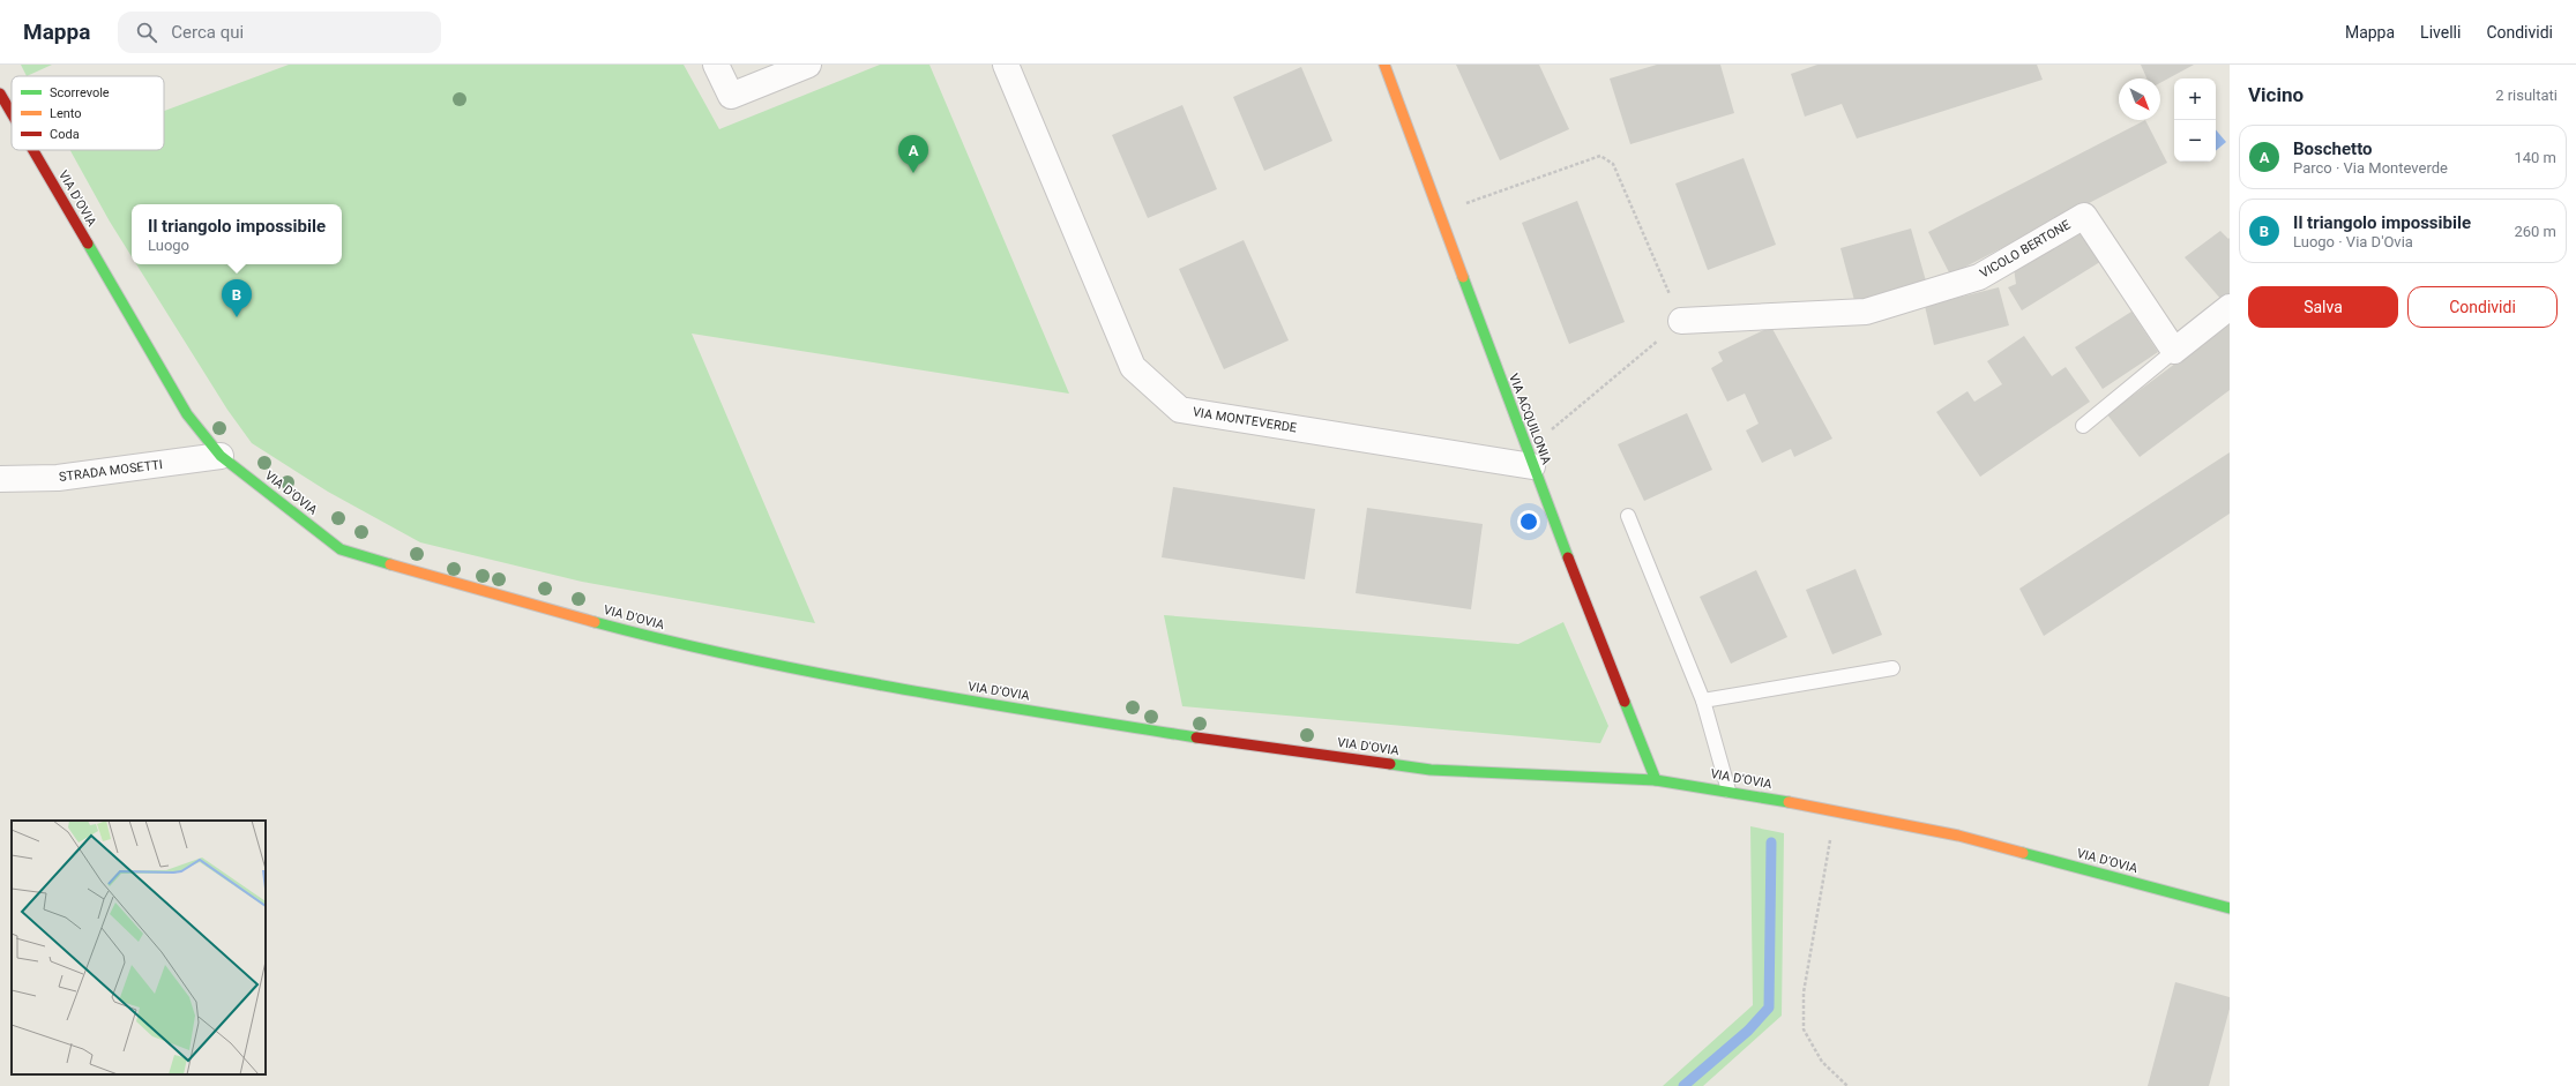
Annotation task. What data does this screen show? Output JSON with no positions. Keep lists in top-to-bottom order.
{
  "streets": {
    "street": [
      "VIA D'OVIA",
      "VICOLO BERTONE",
      "VIA ACQUILONIA",
      "VIA MONTEVERDE",
      "STRADA MOSETTI"
    ]
  },
  "crossings": [
    ["VIA D'OVIA", "VIA ACQUILONIA"],
    ["VIA D'OVIA", "STRADA MOSETTI"],
    ["VIA ACQUILONIA", "VIA MONTEVERDE"]
  ],
  "legend": ["Scorrevole", "Lento", "Coda"],
  "north": "bottom right",
  "page": {
    "header": "Mappa",
    "search": "Cerca qui",
    "nav": ["Mappa", "Livelli", "Condividi"],
    "heading": ["Vicino", "2 risultati"],
    "map_buttons": ["+", "−"],
    "list": [
      {
        "mark": "A",
        "name": "Boschetto",
        "note": "Parco · Via Monteverde",
        "value": "140 m"
      },
      {
        "mark": "B",
        "name": "Il triangolo impossibile",
        "note": "Luogo · Via D'Ovia",
        "value": "260 m"
      }
    ],
    "pins": ["A", "B"],
    "popup": ["Il triangolo impossibile", "Luogo"],
    "buttons": ["Salva", "Condividi"]
  }
}
